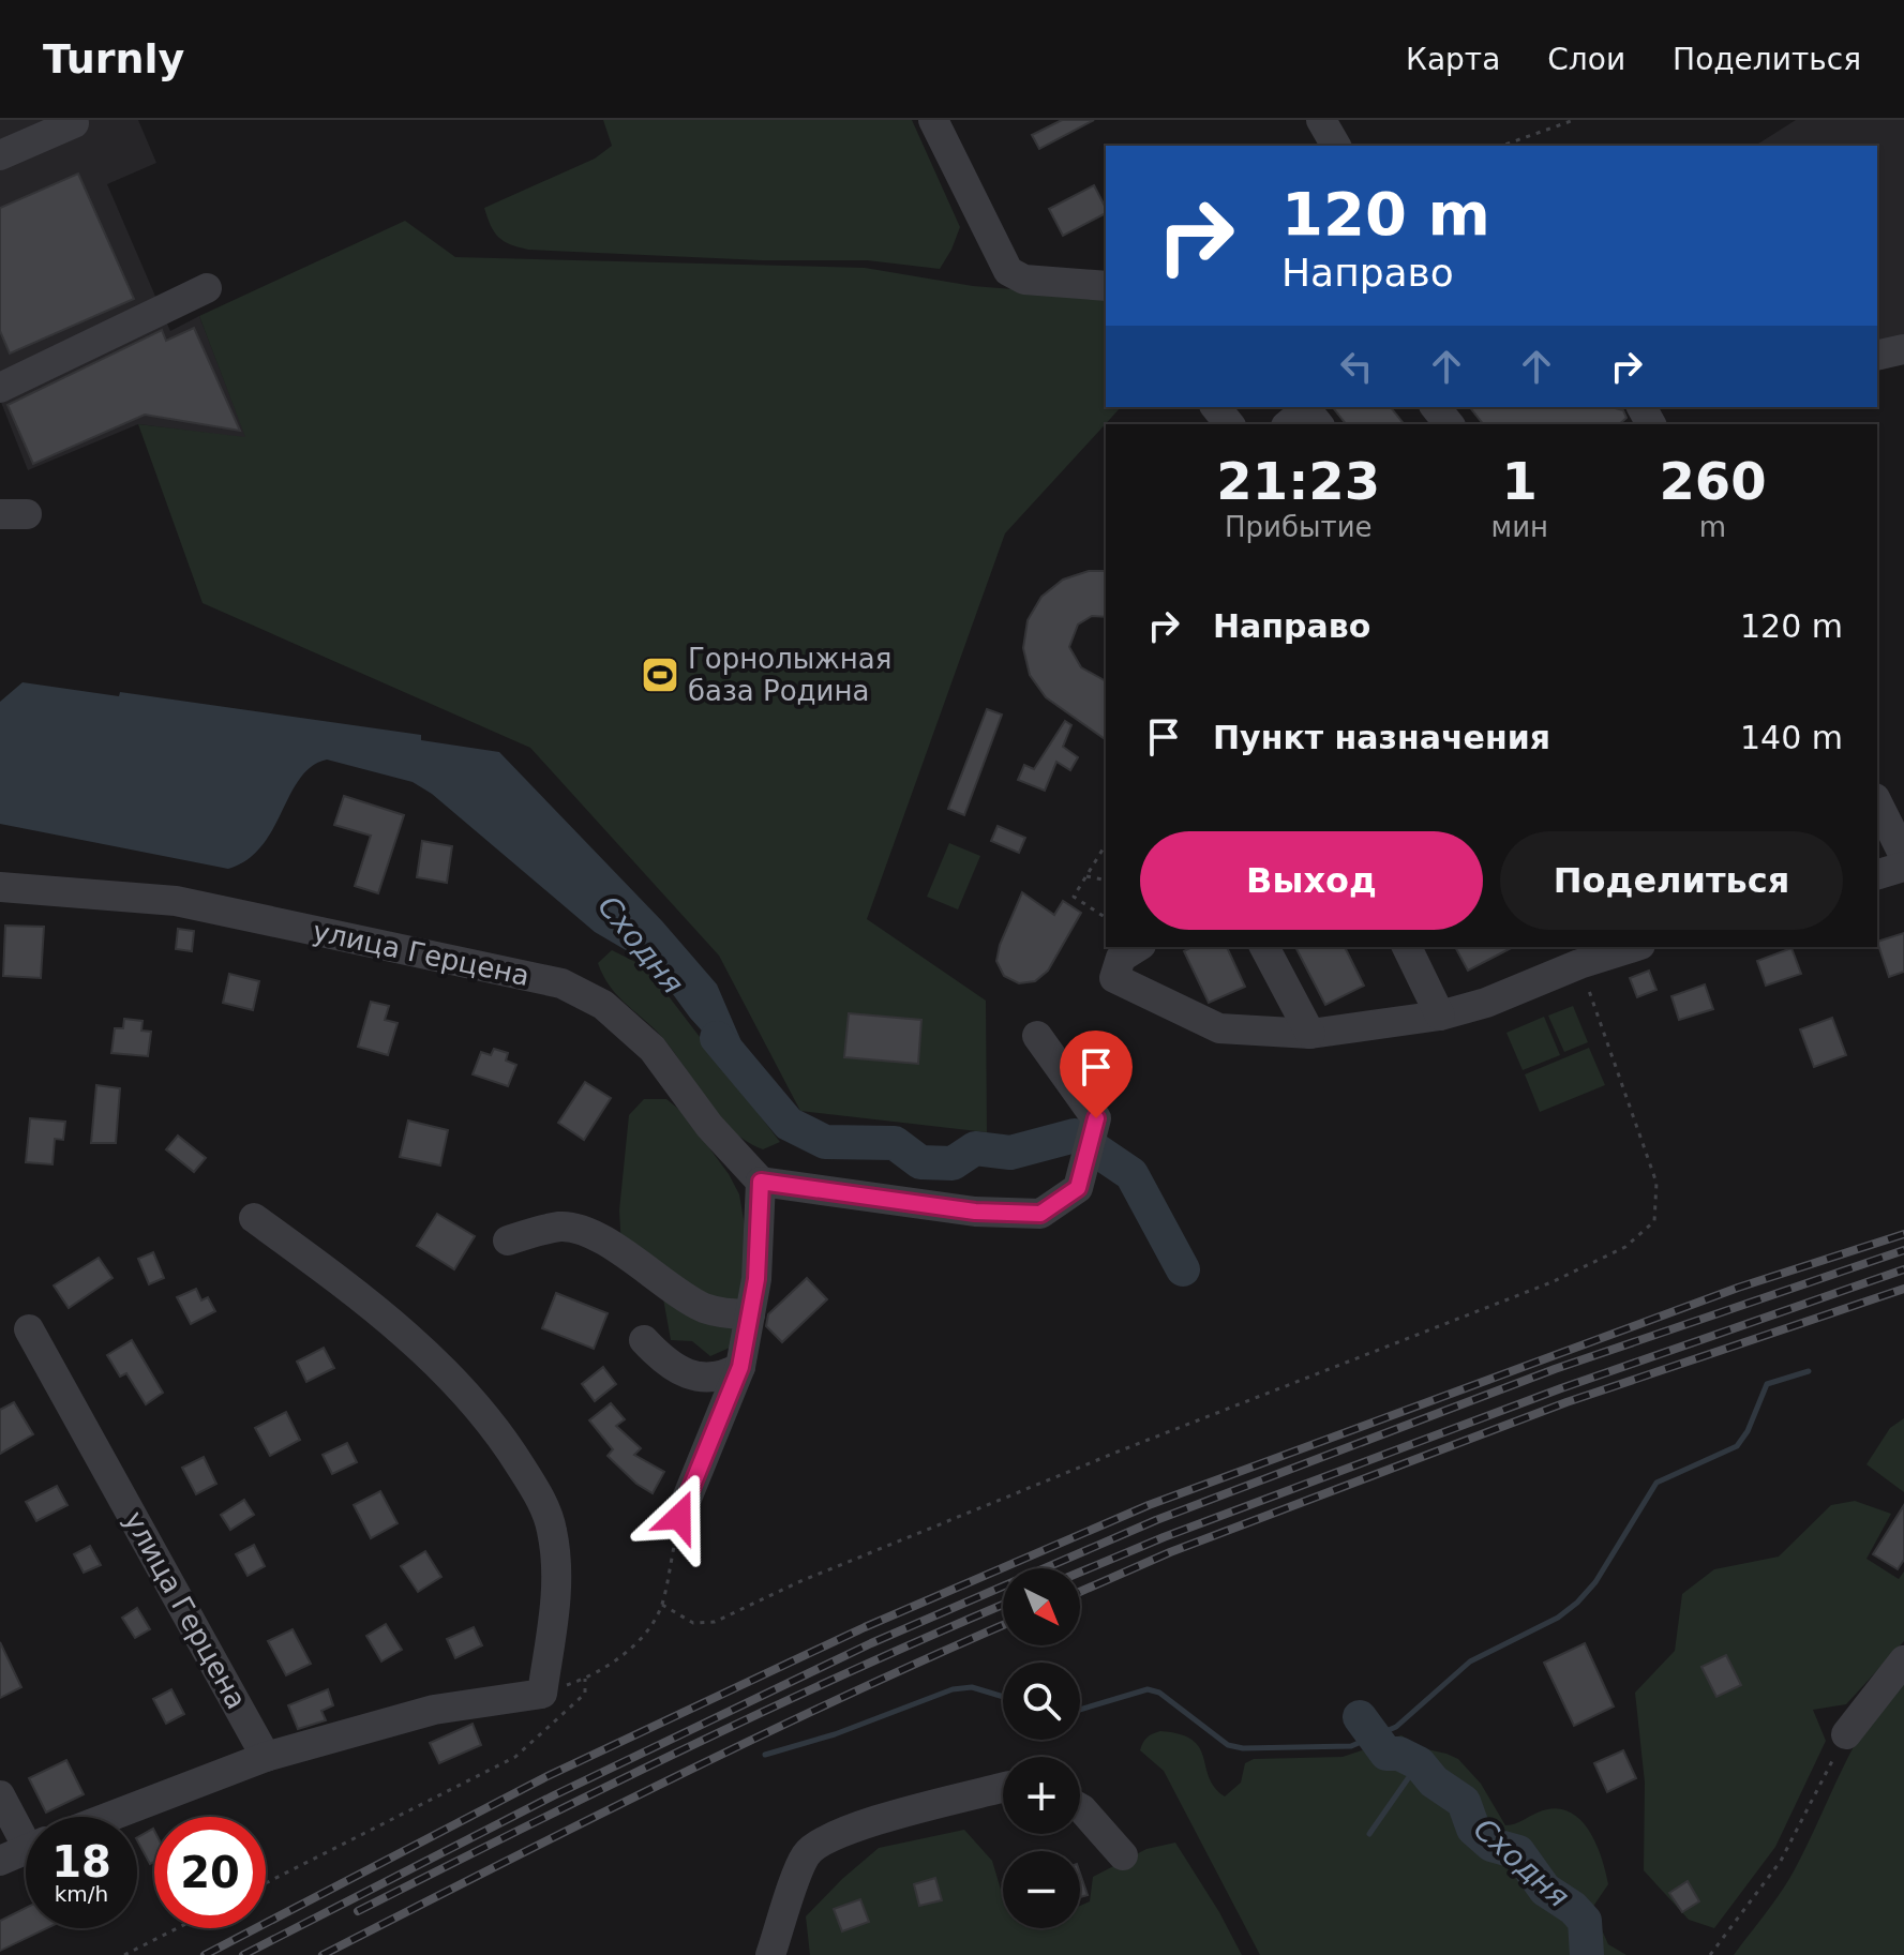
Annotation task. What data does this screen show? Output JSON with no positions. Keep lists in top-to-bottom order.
{
  "streets": {
    "street": ["улица Герцена"]
  },
  "water": ["Сходня"],
  "places": {
    "sports": ["Горнолыжная база Родина"]
  },
  "north": "bottom right",
  "page": {
    "header": "Turnly",
    "nav": ["Карта", "Слои", "Поделиться"],
    "turn": ["120 m", "Направо"],
    "eta": [
      "21:23",
      "Прибытие",
      "1",
      "мин",
      "260",
      "m"
    ],
    "list": [
      {
        "name": "Направо",
        "value": "120 m"
      },
      {
        "name": "Пункт назначения",
        "value": "140 m"
      }
    ],
    "buttons": ["Выход", "Поделиться"],
    "map_buttons": ["+", "−"],
    "speed": "18 km/h",
    "limit": "20"
  }
}
